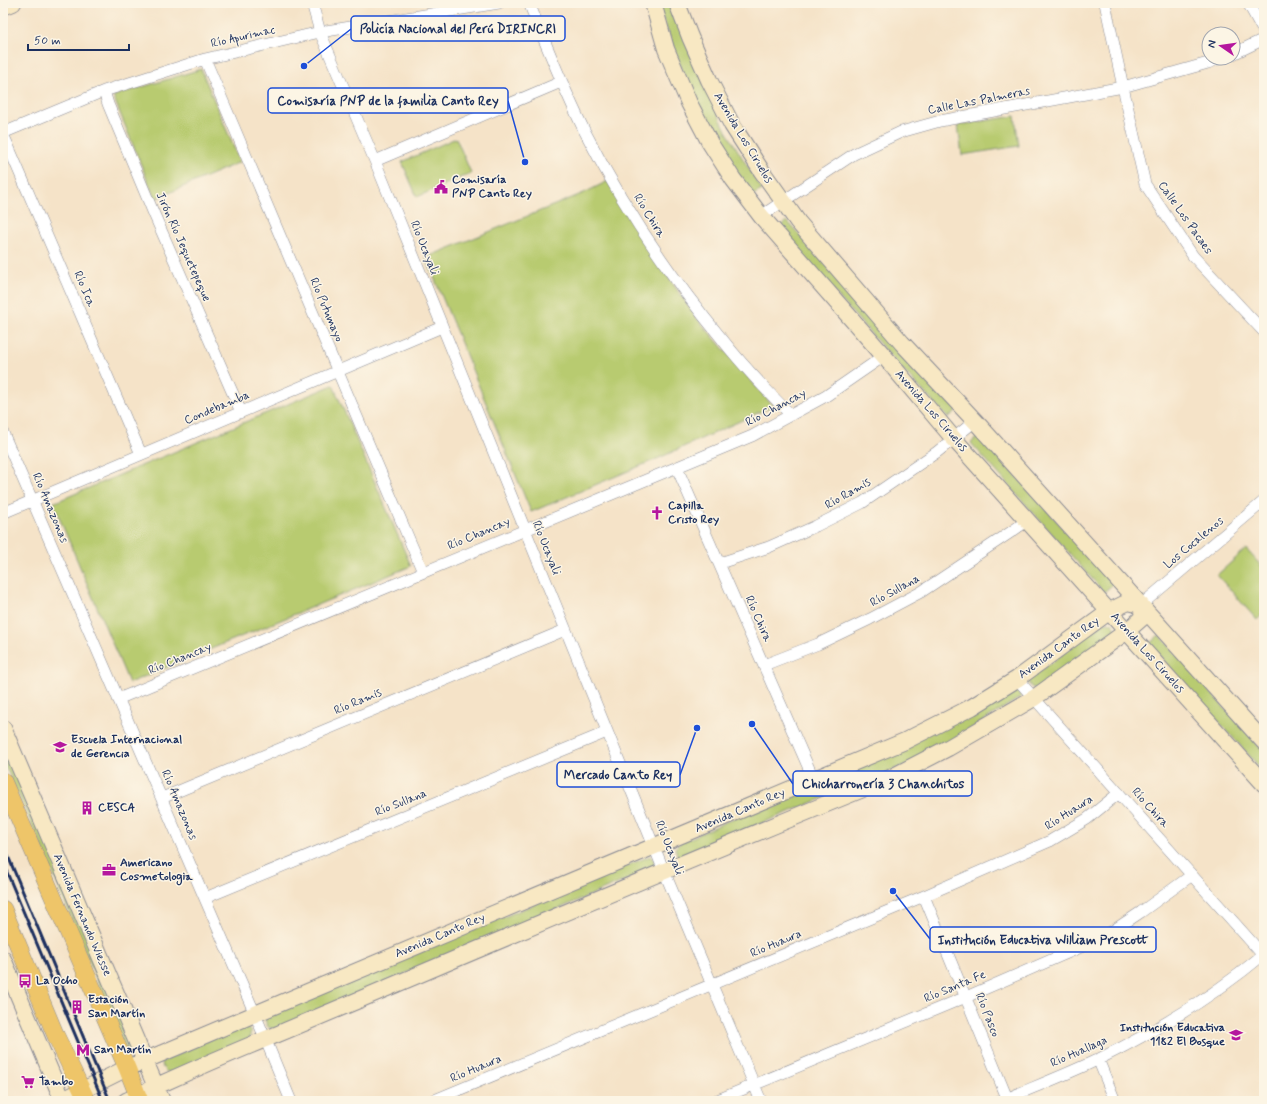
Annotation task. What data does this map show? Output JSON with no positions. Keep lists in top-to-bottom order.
{
  "streets": {
    "main road": ["Avenida Los Ciruelos", "Avenida Canto Rey", "Avenida Fernando Wiesse"],
    "street": [
      "Río Apurimac",
      "Calle Las Palmeras",
      "Río Chira",
      "Calle Los Pacaes",
      "Jirón Río Jequetepeque",
      "Río Ucayali",
      "Río Ica",
      "Río Putumayo",
      "Condebamba",
      "Río Chancay",
      "Río Ramis",
      "Río Amazonas",
      "Los Cocalenos",
      "Río Sullana",
      "Río Huaura",
      "Río Santa Fe",
      "Río Pasco",
      "Río Huallaga"
    ]
  },
  "crossings": [
    ["Río Apurimac", "Jirón Río Jequetepeque"],
    ["Río Apurimac", "Río Ucayali"],
    ["Río Apurimac", "Río Ica"],
    ["Río Apurimac", "Río Putumayo"],
    ["Calle Las Palmeras", "Avenida Los Ciruelos"],
    ["Calle Las Palmeras", "Calle Los Pacaes"],
    ["Avenida Los Ciruelos", "Río Chancay"],
    ["Avenida Los Ciruelos", "Río Ramis"],
    ["Avenida Los Ciruelos", "Los Cocalenos"],
    ["Avenida Los Ciruelos", "Río Sullana"],
    ["Avenida Los Ciruelos", "Avenida Canto Rey"],
    ["Río Chira", "Río Chancay"],
    ["Río Chira", "Río Ramis"],
    ["Río Chira", "Río Sullana"],
    ["Río Chira", "Avenida Canto Rey"],
    ["Río Chira", "Río Huaura"],
    ["Río Chira", "Río Santa Fe"],
    ["Río Chira", "Río Huallaga"],
    ["Jirón Río Jequetepeque", "Condebamba"],
    ["Río Ucayali", "Condebamba"],
    ["Río Ucayali", "Río Chancay"],
    ["Río Ucayali", "Río Ramis"],
    ["Río Ucayali", "Río Sullana"],
    ["Río Ucayali", "Avenida Canto Rey"],
    ["Río Ucayali", "Río Huaura"],
    ["Río Ucayali", "Río Santa Fe"],
    ["Río Ica", "Condebamba"],
    ["Río Putumayo", "Condebamba"],
    ["Río Putumayo", "Río Chancay"],
    ["Condebamba", "Río Amazonas"],
    ["Río Chancay", "Río Amazonas"],
    ["Río Ramis", "Río Amazonas"],
    ["Río Amazonas", "Río Sullana"],
    ["Río Amazonas", "Avenida Canto Rey"],
    ["Los Cocalenos", "Avenida Canto Rey"],
    ["Avenida Canto Rey", "Avenida Fernando Wiesse"],
    ["Río Huaura", "Río Pasco"],
    ["Río Santa Fe", "Río Pasco"],
    ["Río Pasco", "Río Huallaga"]
  ],
  "places": {
    "other": [
      "Policía Nacional del Perú DIRINCRI",
      "Comisaría PNP de la familia Canto Rey",
      "Chicharronería 3 Chanchitos",
      "Mercado Canto Rey",
      "Institución Educativa William Prescott"
    ],
    "public building": ["Comisaría PNP Canto Rey"],
    "church": ["Capilla Cristo Rey"],
    "school or university": ["Escuela Internacional de Gerencia", "Institución Educativa 1182 El Bosque"],
    "building": ["CESCA", "Estación San Martín"],
    "office": ["Americano Cosmetologia"],
    "bus stop": ["La Ocho"],
    "metro station": ["San Martín"],
    "supermarket": ["Tambo"]
  },
  "scale_bar": "50 m",
  "north": "left"
}
